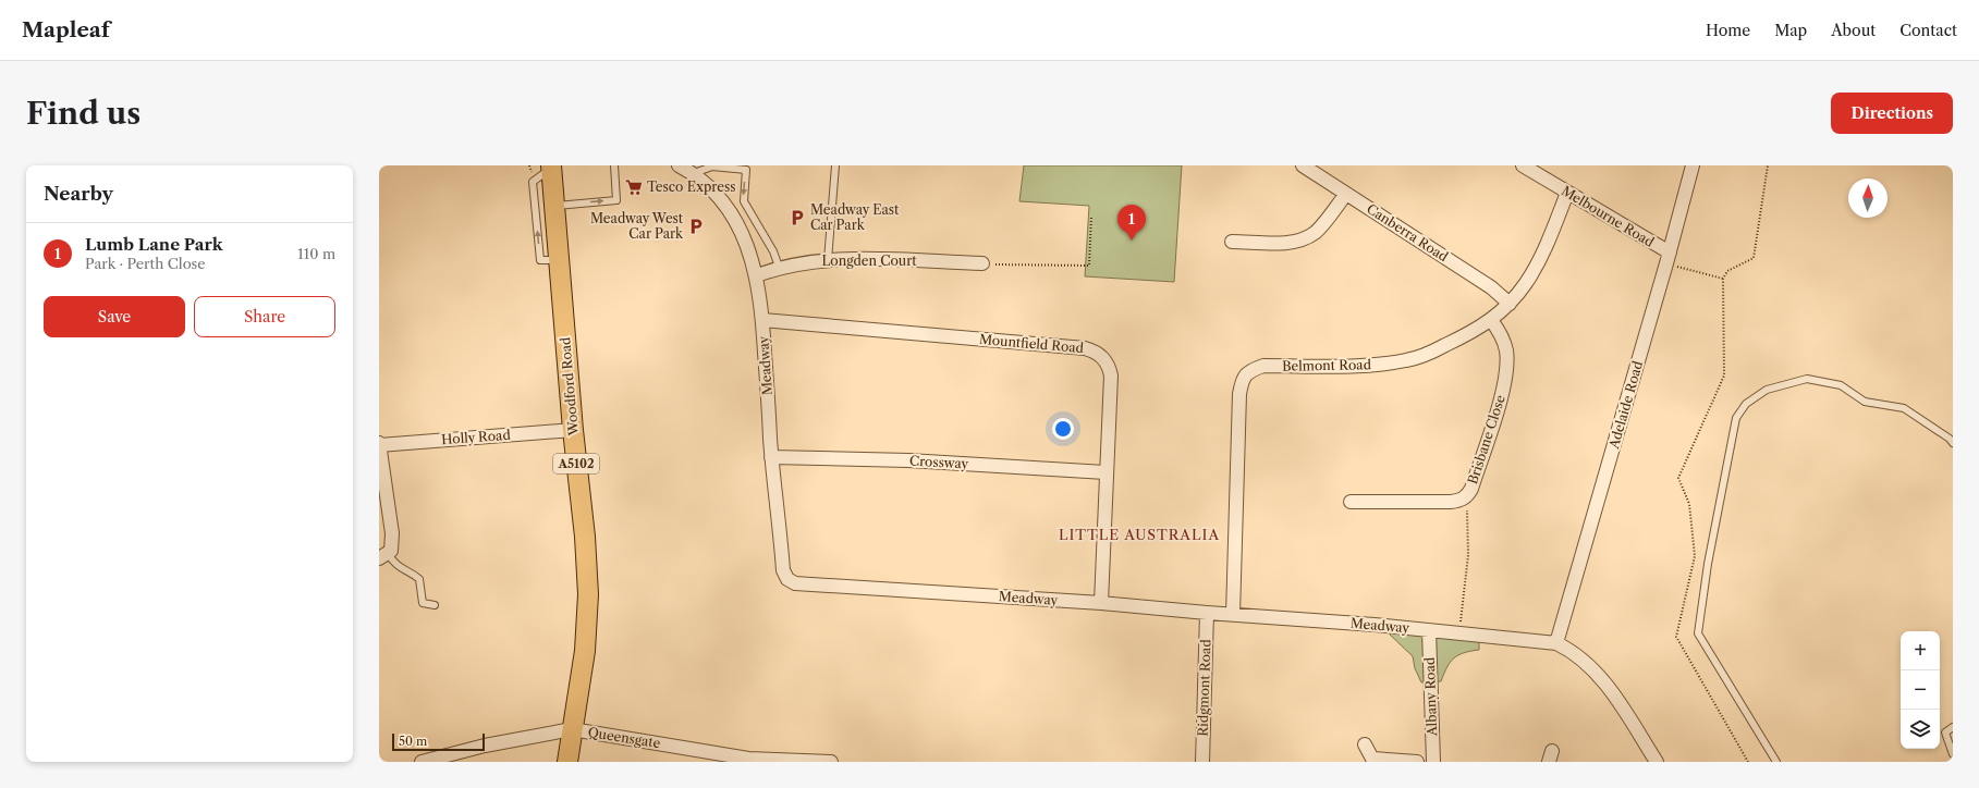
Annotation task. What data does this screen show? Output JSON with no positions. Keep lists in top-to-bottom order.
{
  "streets": {
    "main road": ["Woodford Road", "A5102"],
    "street": [
      "Melbourne Road",
      "Canberra Road",
      "Longden Court",
      "Mountfield Road",
      "Meadway",
      "Belmont Road",
      "Adelaide Road",
      "Holly Road",
      "Brisbane Close",
      "Crossway",
      "Ridgmont Road",
      "Albany Road",
      "Queensgate"
    ]
  },
  "crossings": [
    ["Melbourne Road", "Belmont Road"],
    ["Melbourne Road", "Adelaide Road"],
    ["Canberra Road", "Belmont Road"],
    ["Longden Court", "Meadway"],
    ["Mountfield Road", "Meadway"],
    ["Mountfield Road", "Crossway"],
    ["Meadway", "Belmont Road"],
    ["Meadway", "Adelaide Road"],
    ["Meadway", "Crossway"],
    ["Meadway", "Ridgmont Road"],
    ["Meadway", "Albany Road"],
    ["Belmont Road", "Brisbane Close"],
    ["Woodford Road", "Holly Road"],
    ["Woodford Road", "Queensgate"]
  ],
  "districts": ["LITTLE AUSTRALIA"],
  "places": {
    "supermarket": ["Tesco Express"],
    "parking": ["Meadway East Car Park", "Meadway West Car Park"]
  },
  "scale_bar": "50 m",
  "north": "top",
  "page": {
    "header": "Mapleaf",
    "nav": [
      "Home",
      "Map",
      "About",
      "Contact"
    ],
    "buttons": [
      "Directions",
      ["Save", "Share"]
    ],
    "title": "Find us",
    "heading": "Nearby",
    "pins": "1",
    "list": [
      {
        "mark": "1",
        "name": "Lumb Lane Park",
        "note": "Park · Perth Close",
        "value": "110 m"
      }
    ],
    "map_buttons": ["+", "−"],
    "scale": "50 m"
  }
}
